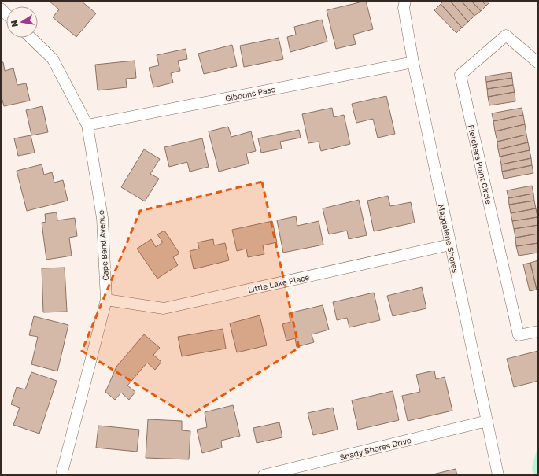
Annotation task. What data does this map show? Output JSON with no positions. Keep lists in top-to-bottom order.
{
  "streets": {
    "street": [
      "Gibbons Pass",
      "Fletchers Point Circle",
      "Magdalene Shores",
      "Cape Bend Avenue",
      "Little Lake Place",
      "Shady Shores Drive"
    ]
  },
  "crossings": [
    ["Gibbons Pass", "Magdalene Shores"],
    ["Gibbons Pass", "Cape Bend Avenue"],
    ["Magdalene Shores", "Little Lake Place"],
    ["Magdalene Shores", "Shady Shores Drive"],
    ["Cape Bend Avenue", "Little Lake Place"]
  ],
  "north": "left"
}
